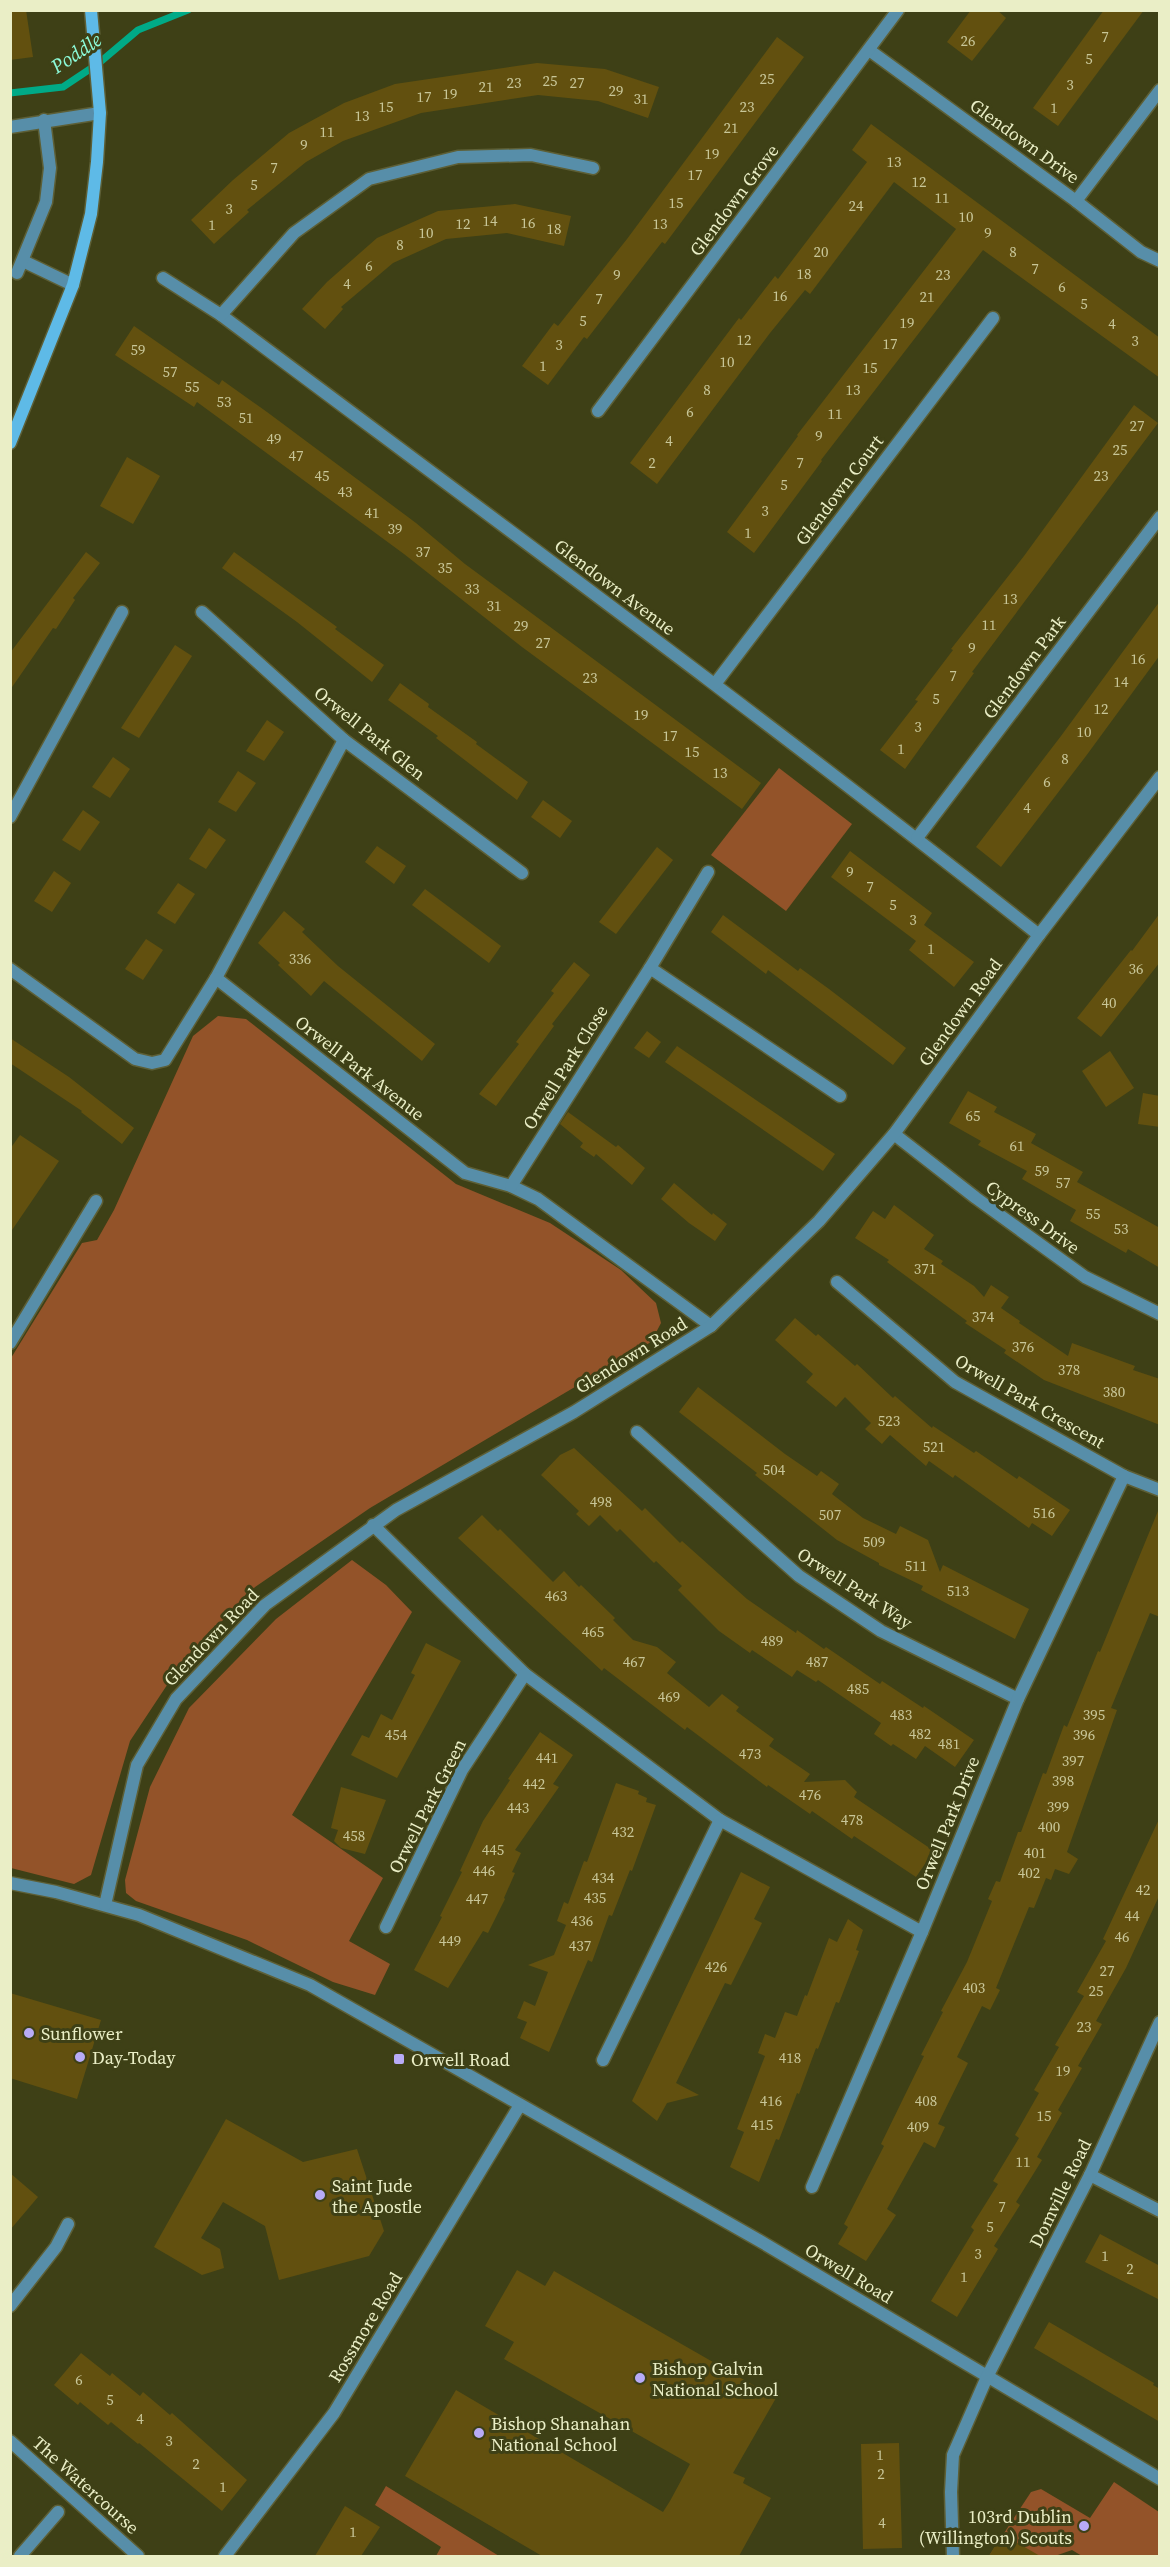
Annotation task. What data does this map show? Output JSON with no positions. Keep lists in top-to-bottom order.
{
  "streets": {
    "street": [
      "Glendown Drive",
      "Glendown Grove",
      "Glendown Court",
      "Glendown Avenue",
      "Glendown Park",
      "Orwell Park Glen",
      "Glendown Road",
      "Orwell Park Close",
      "Orwell Park Avenue",
      "Cypress Drive",
      "Orwell Park Crescent",
      "Orwell Park Way",
      "Orwell Park Green",
      "Orwell Park Drive",
      "Domville Road",
      "Orwell Road",
      "Rossmore Road",
      "The Watercourse"
    ]
  },
  "crossings": [
    ["Glendown Drive", "Glendown Grove"],
    ["Glendown Court", "Glendown Avenue"],
    ["Glendown Avenue", "Glendown Park"],
    ["Glendown Avenue", "Glendown Road"],
    ["Glendown Road", "Orwell Park Avenue"],
    ["Glendown Road", "Cypress Drive"],
    ["Glendown Road", "Orwell Road"],
    ["Orwell Park Close", "Orwell Park Avenue"],
    ["Orwell Park Crescent", "Orwell Park Drive"],
    ["Orwell Park Way", "Orwell Park Drive"],
    ["Domville Road", "Orwell Road"],
    ["Orwell Road", "Rossmore Road"]
  ],
  "water": ["Poddle"],
  "places": {
    "other": [
      "Sunflower",
      "Day-Today",
      "Saint Jude the Apostle",
      "Bishop Galvin National School",
      "Bishop Shanahan National School",
      "103rd Dublin (Willington) Scouts"
    ],
    "transit": ["Orwell Road"]
  },
  "house_numbers": [
    "7",
    "26",
    "5",
    "25",
    "25",
    "23",
    "27",
    "3",
    "21",
    "29",
    "19",
    "17",
    "31",
    "15",
    "23",
    "1",
    "13",
    "21",
    "11",
    "9",
    "19",
    "13",
    "7",
    "17",
    "12",
    "5",
    "11",
    "15",
    "24",
    "3",
    "10",
    "14",
    "16",
    "12",
    "13",
    "1",
    "18",
    "10",
    "9",
    "8",
    "20",
    "8",
    "6",
    "7",
    "18",
    "9",
    "23",
    "4",
    "6",
    "16",
    "21",
    "7",
    "5",
    "5",
    "19",
    "4",
    "12",
    "3",
    "17",
    "3",
    "59",
    "10",
    "1",
    "15",
    "57",
    "55",
    "8",
    "13",
    "53",
    "6",
    "11",
    "51",
    "27",
    "9",
    "49",
    "4",
    "25",
    "47",
    "2",
    "7",
    "45",
    "23",
    "5",
    "43",
    "3",
    "41",
    "39",
    "1",
    "37",
    "35",
    "33",
    "13",
    "31",
    "11",
    "29",
    "27",
    "9",
    "16",
    "7",
    "23",
    "14",
    "5",
    "12",
    "19",
    "3",
    "10",
    "17",
    "1",
    "15",
    "8",
    "13",
    "6",
    "4",
    "9",
    "7",
    "5",
    "3",
    "1",
    "336",
    "36",
    "40",
    "65",
    "61",
    "59",
    "57",
    "55",
    "53",
    "371",
    "374",
    "376",
    "378",
    "380",
    "523",
    "521",
    "504",
    "498",
    "516",
    "507",
    "509",
    "511",
    "513",
    "463",
    "465",
    "489",
    "467",
    "487",
    "485",
    "469",
    "483",
    "395",
    "482",
    "454",
    "396",
    "481",
    "473",
    "441",
    "397",
    "398",
    "442",
    "476",
    "399",
    "443",
    "478",
    "400",
    "432",
    "458",
    "445",
    "401",
    "446",
    "402",
    "434",
    "42",
    "435",
    "447",
    "44",
    "436",
    "46",
    "449",
    "437",
    "426",
    "27",
    "403",
    "25",
    "23",
    "418",
    "19",
    "416",
    "408",
    "15",
    "415",
    "409",
    "11",
    "7",
    "5",
    "3",
    "1",
    "2",
    "1",
    "6",
    "5",
    "4",
    "3",
    "1",
    "2",
    "2",
    "1",
    "4",
    "1"
  ]
}
